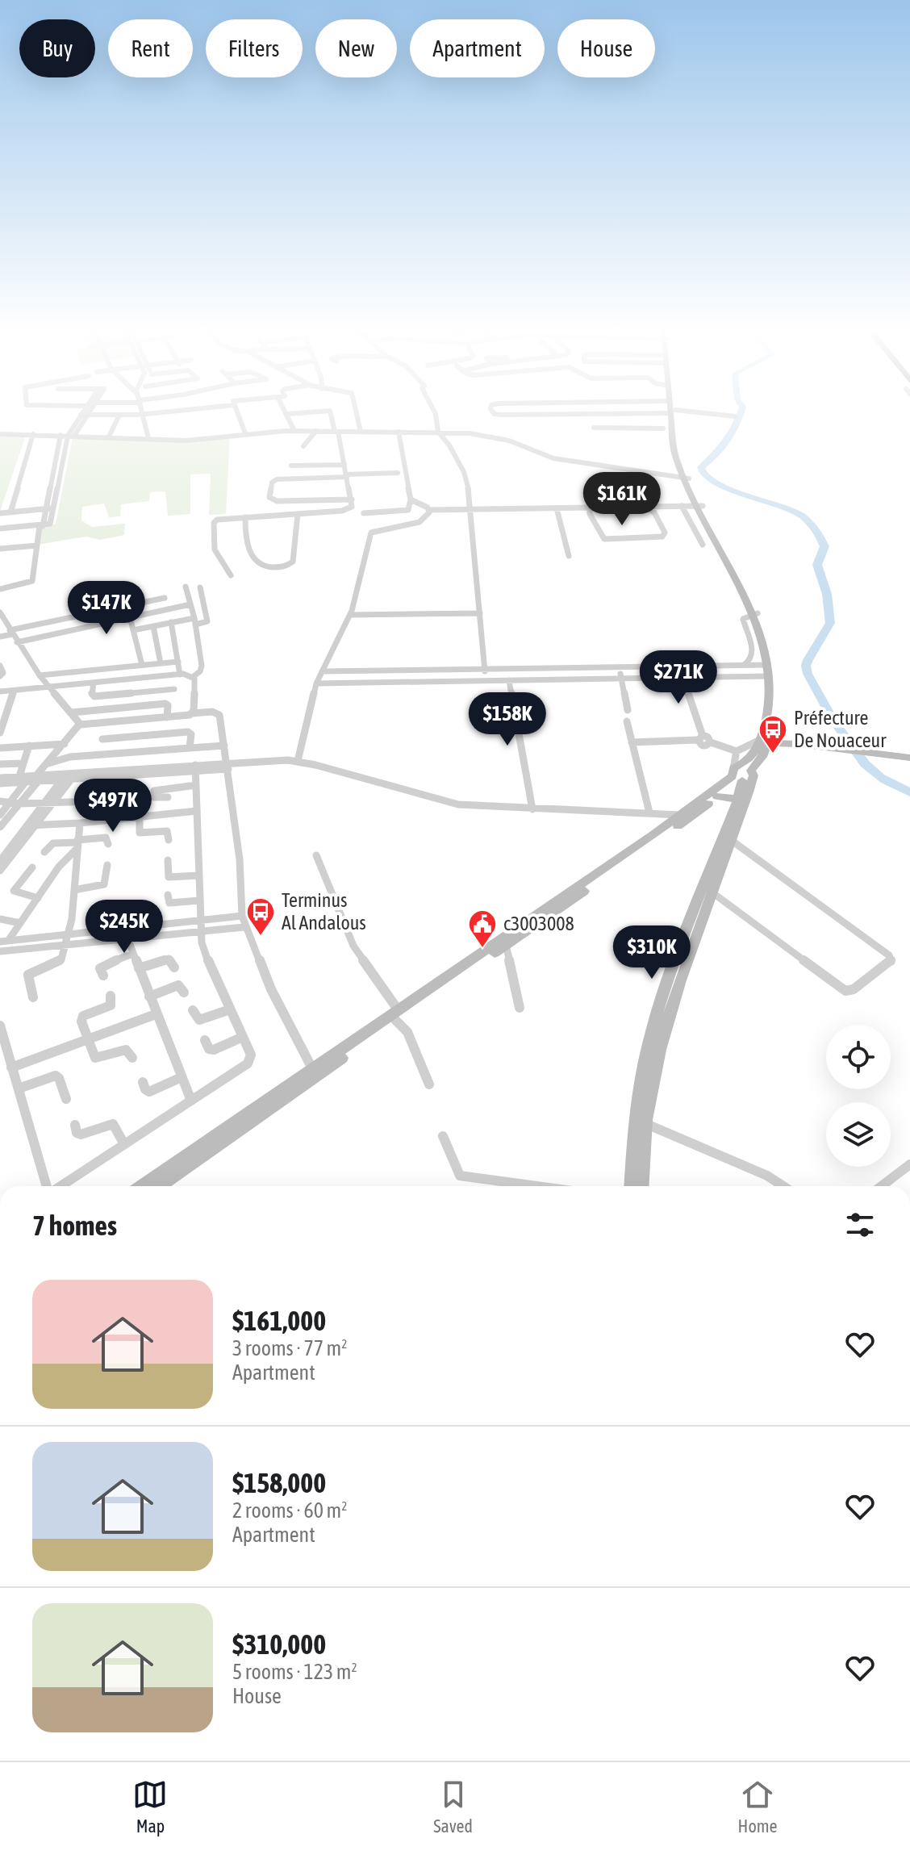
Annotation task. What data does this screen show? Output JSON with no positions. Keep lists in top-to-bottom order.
{
  "places": {
    "bus stop": ["Préfecture De Nouaceur", "Terminus Al Andalous"],
    "public building": ["c3003008"]
  },
  "page": {
    "chip": [
      "Buy",
      "Rent",
      "Filters",
      "New",
      "Apartment",
      "House"
    ],
    "price": [
      "$161K",
      "$147K",
      "$271K",
      "$158K",
      "$497K",
      "$245K",
      "$310K"
    ],
    "heading": "7 homes",
    "list": [
      {
        "name": "$161,000",
        "note": "3 rooms · 77 m² · Apartment"
      },
      {
        "name": "$158,000",
        "note": "2 rooms · 60 m² · Apartment"
      },
      {
        "name": "$310,000",
        "note": "5 rooms · 123 m² · House"
      }
    ],
    "tabs": ["Map", "Saved", "Home"]
  }
}
